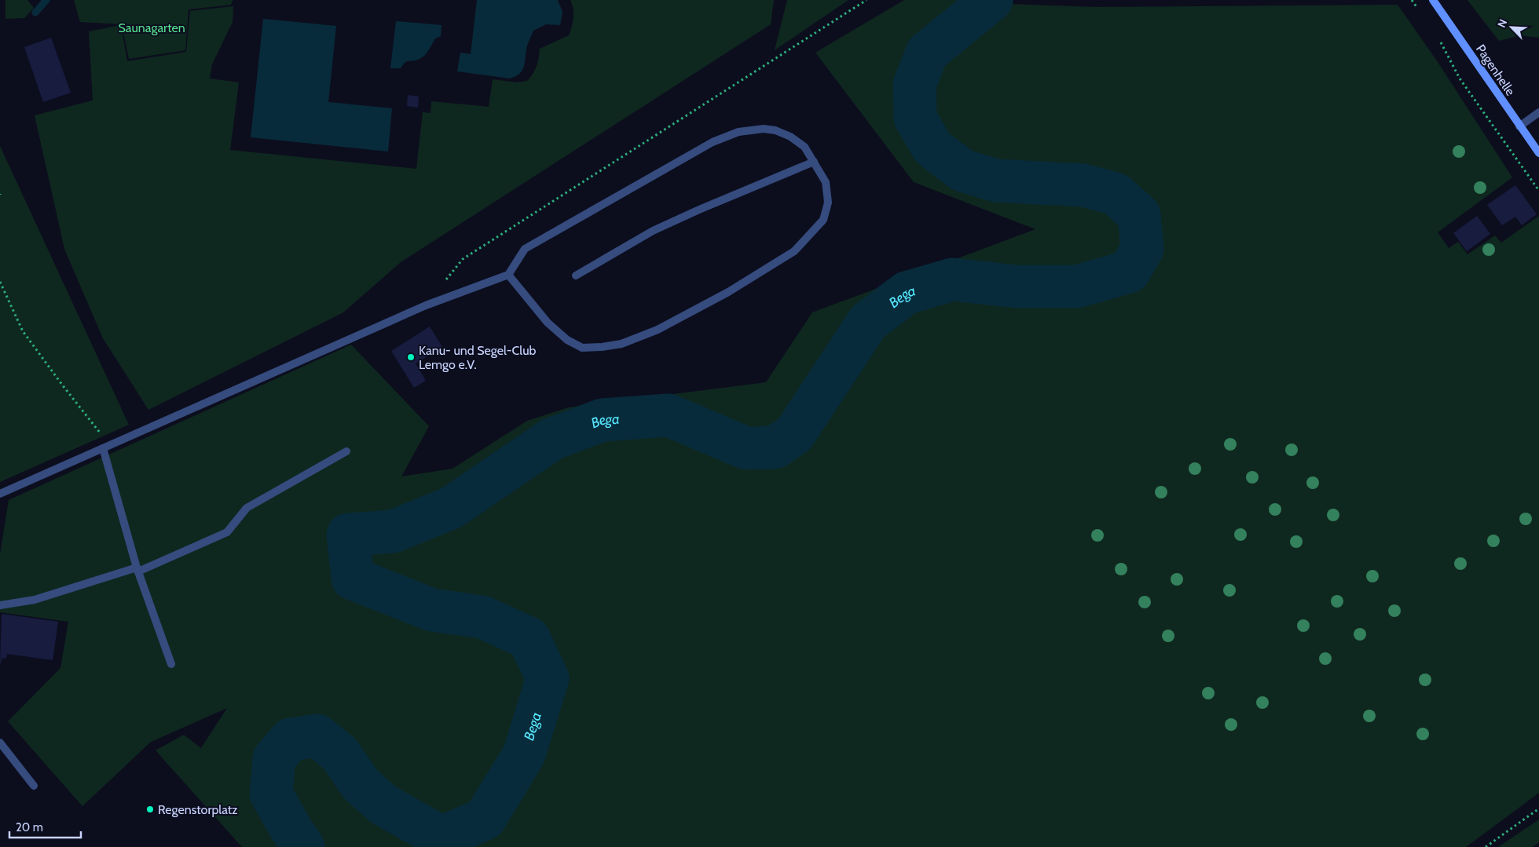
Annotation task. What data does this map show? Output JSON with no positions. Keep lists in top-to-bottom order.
{
  "streets": {
    "main road": ["Pagenhelle"]
  },
  "water": ["Bega"],
  "parks": ["Saunagarten"],
  "places": ["Kanu- und Segel-Club Lemgo e.V.", "Regenstorplatz"],
  "scale_bar": "20 m",
  "north": "top left"
}
